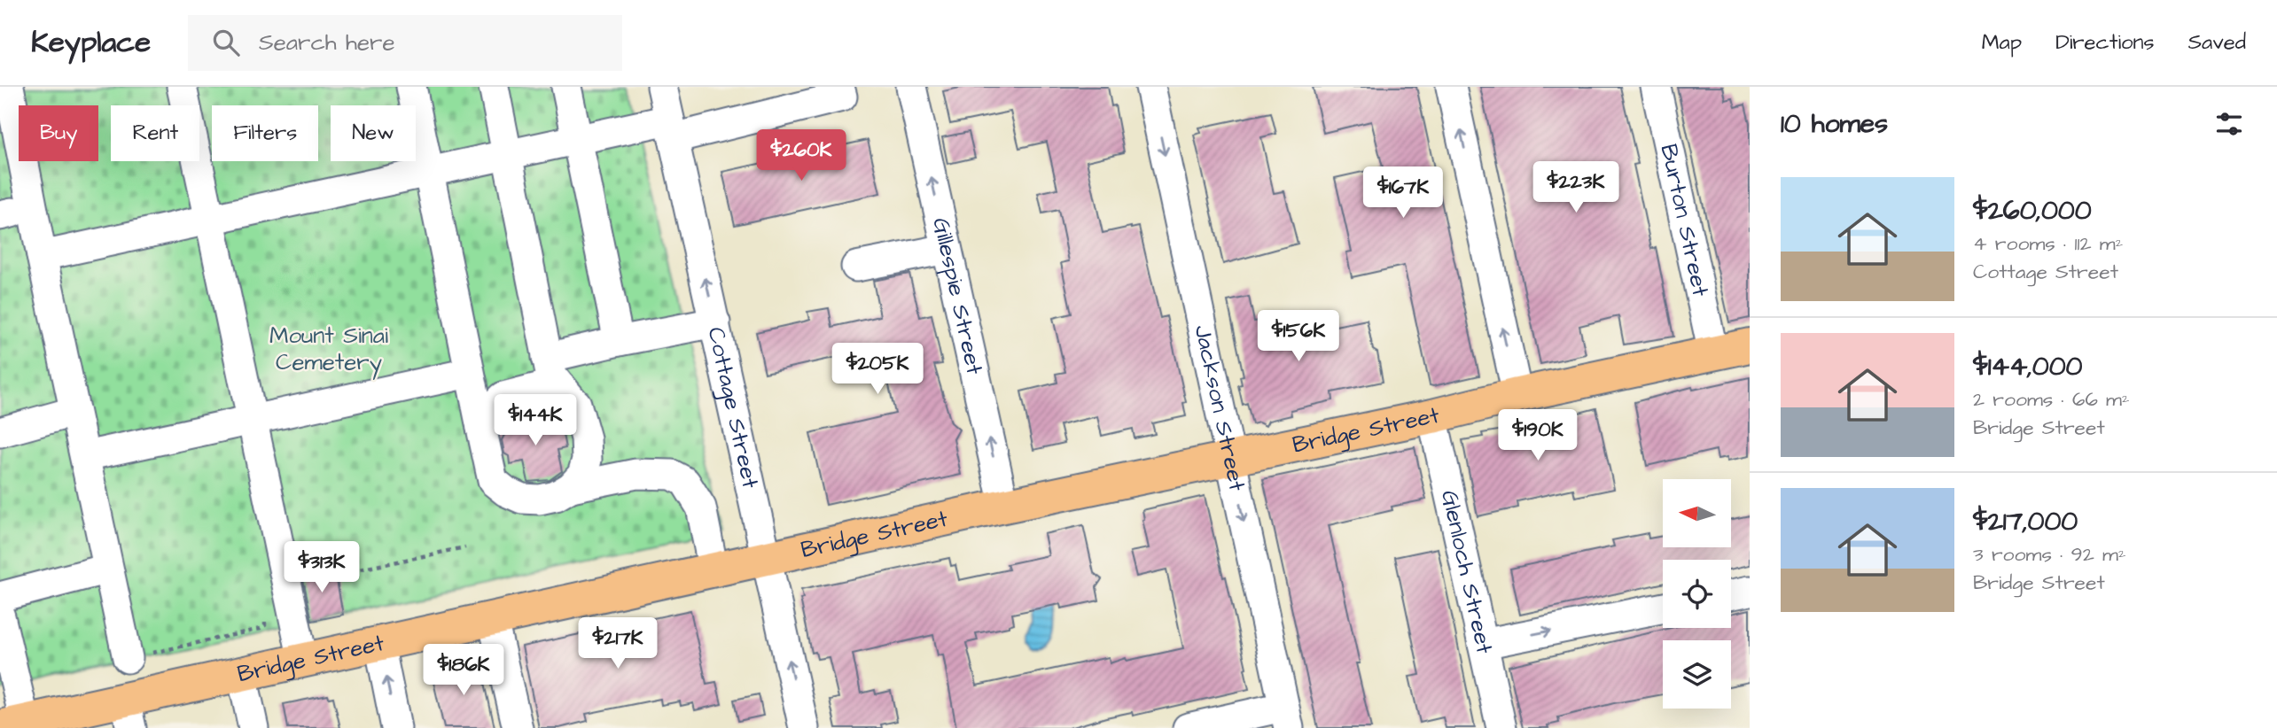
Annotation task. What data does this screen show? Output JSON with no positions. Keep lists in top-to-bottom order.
{
  "streets": {
    "main road": ["Bridge Street"],
    "street": [
      "Burton Street",
      "Gillespie Street",
      "Cottage Street",
      "Jackson Street",
      "Glenloch Street"
    ]
  },
  "crossings": [
    ["Burton Street", "Bridge Street"],
    ["Gillespie Street", "Bridge Street"],
    ["Cottage Street", "Bridge Street"],
    ["Jackson Street", "Bridge Street"],
    ["Bridge Street", "Glenloch Street"]
  ],
  "one_way": ["Gillespie Street", "Jackson Street"],
  "parks": ["Mount Sinai Cemetery"],
  "north": "left",
  "page": {
    "header": "Keyplace",
    "search": "Search here",
    "nav": ["Map", "Directions", "Saved"],
    "heading": "10 homes",
    "chip": [
      "Buy",
      "Rent",
      "Filters",
      "New"
    ],
    "price": [
      "$260K",
      "$223K",
      "$167K",
      "$156K",
      "$205K",
      "$144K",
      "$190K",
      "$313K",
      "$217K",
      "$186K"
    ],
    "list": [
      {
        "name": "$260,000",
        "note": "4 rooms · 112 m² · Cottage Street"
      },
      {
        "name": "$144,000",
        "note": "2 rooms · 66 m² · Bridge Street"
      },
      {
        "name": "$217,000",
        "note": "3 rooms · 92 m² · Bridge Street"
      }
    ]
  }
}
